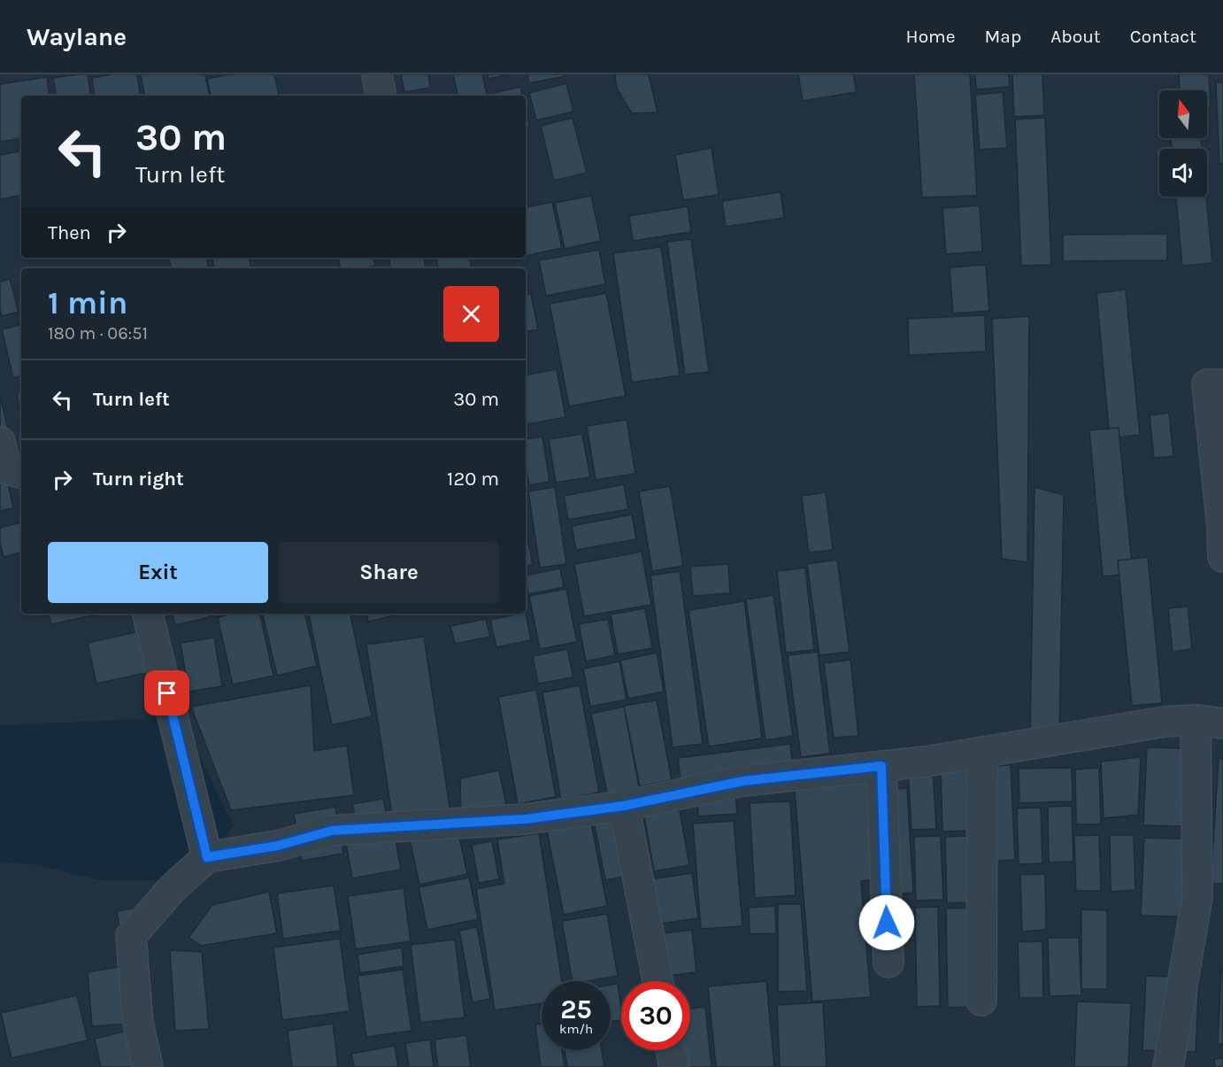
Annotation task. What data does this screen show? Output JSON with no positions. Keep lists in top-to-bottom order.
{
  "north": "top",
  "page": {
    "header": "Waylane",
    "nav": [
      "Home",
      "Map",
      "About",
      "Contact"
    ],
    "turn": ["30 m", "Turn left"],
    "then": "Then",
    "heading": ["1 min", "180 m · 06:51"],
    "list": [
      {
        "name": "Turn left",
        "value": "30 m"
      },
      {
        "name": "Turn right",
        "value": "120 m"
      }
    ],
    "buttons": ["Exit", "Share"],
    "speed": "25 km/h",
    "limit": "30"
  }
}
